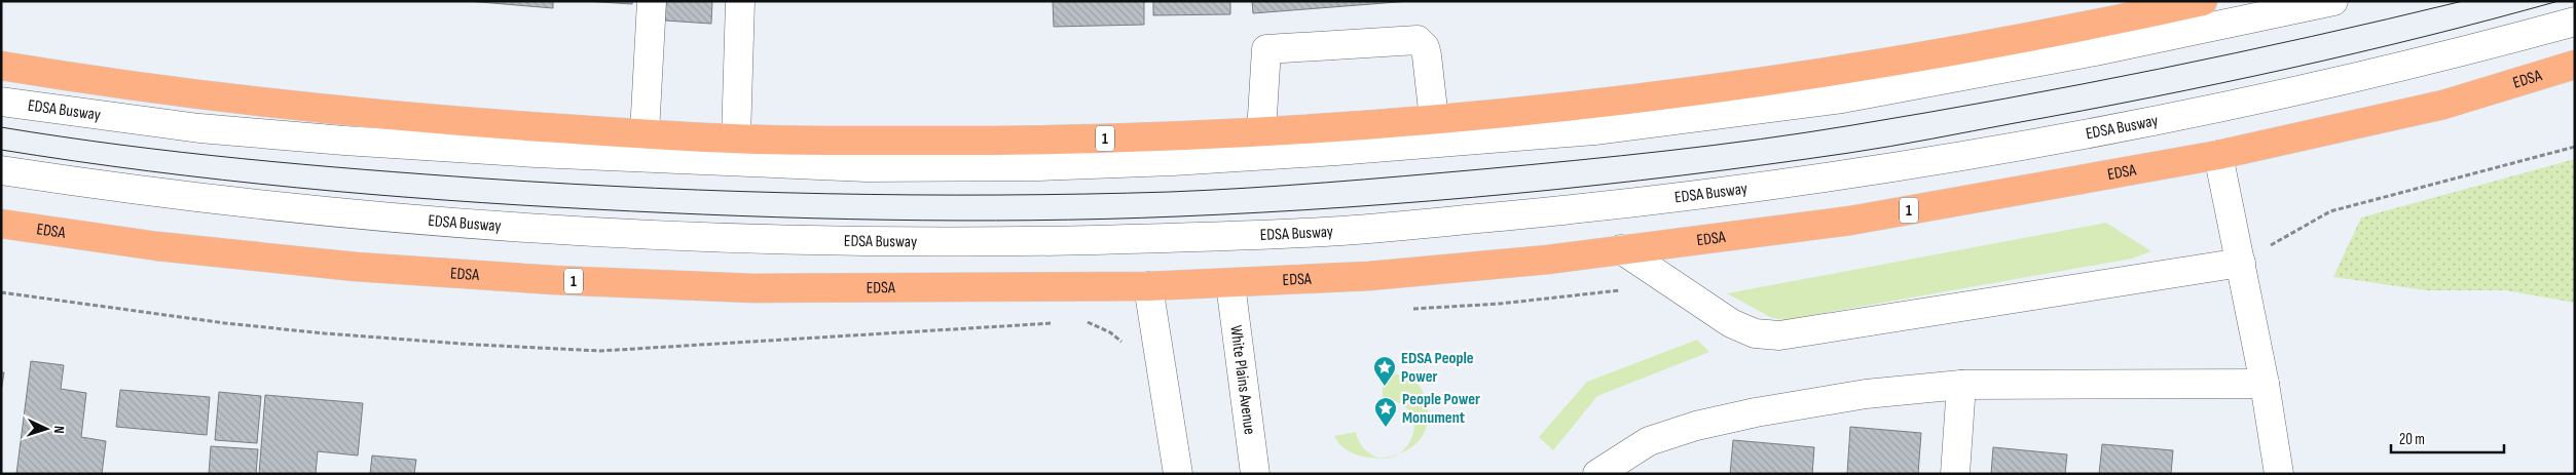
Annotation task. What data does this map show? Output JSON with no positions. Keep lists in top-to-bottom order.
{
  "streets": {
    "highway": ["EDSA", "1"],
    "street": ["EDSA Busway", "White Plains Avenue"]
  },
  "crossings": [
    ["EDSA", "White Plains Avenue"]
  ],
  "places": {
    "place": ["EDSA People Power", "People Power Monument"]
  },
  "scale_bar": "20 m",
  "north": "right"
}
